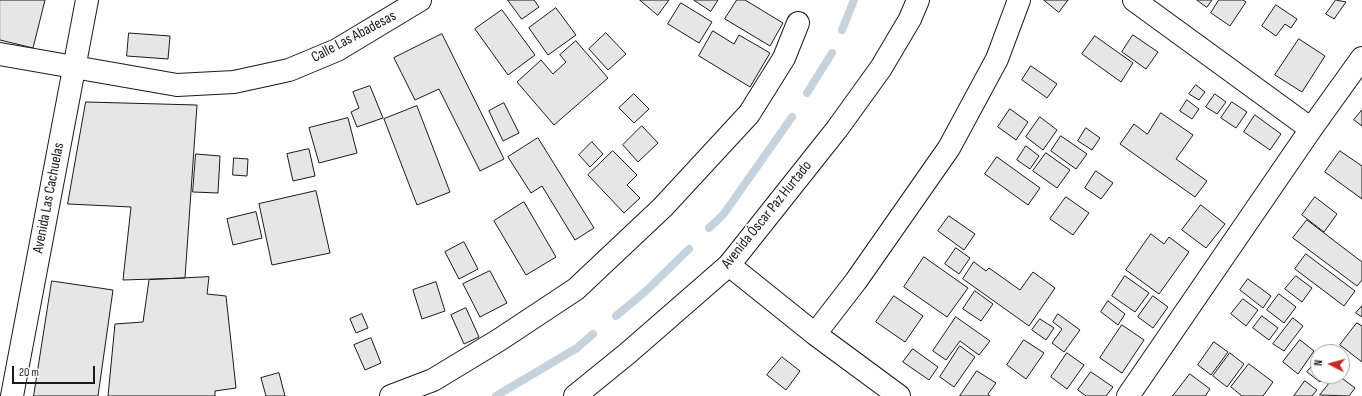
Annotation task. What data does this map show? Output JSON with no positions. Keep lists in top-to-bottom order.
{
  "streets": {
    "street": ["Calle Las Abadesas", "Avenida Las Cachuelas", "Avenida Óscar Paz Hurtado"]
  },
  "crossings": [
    ["Calle Las Abadesas", "Avenida Las Cachuelas"]
  ],
  "scale_bar": "20 m",
  "north": "left"
}
